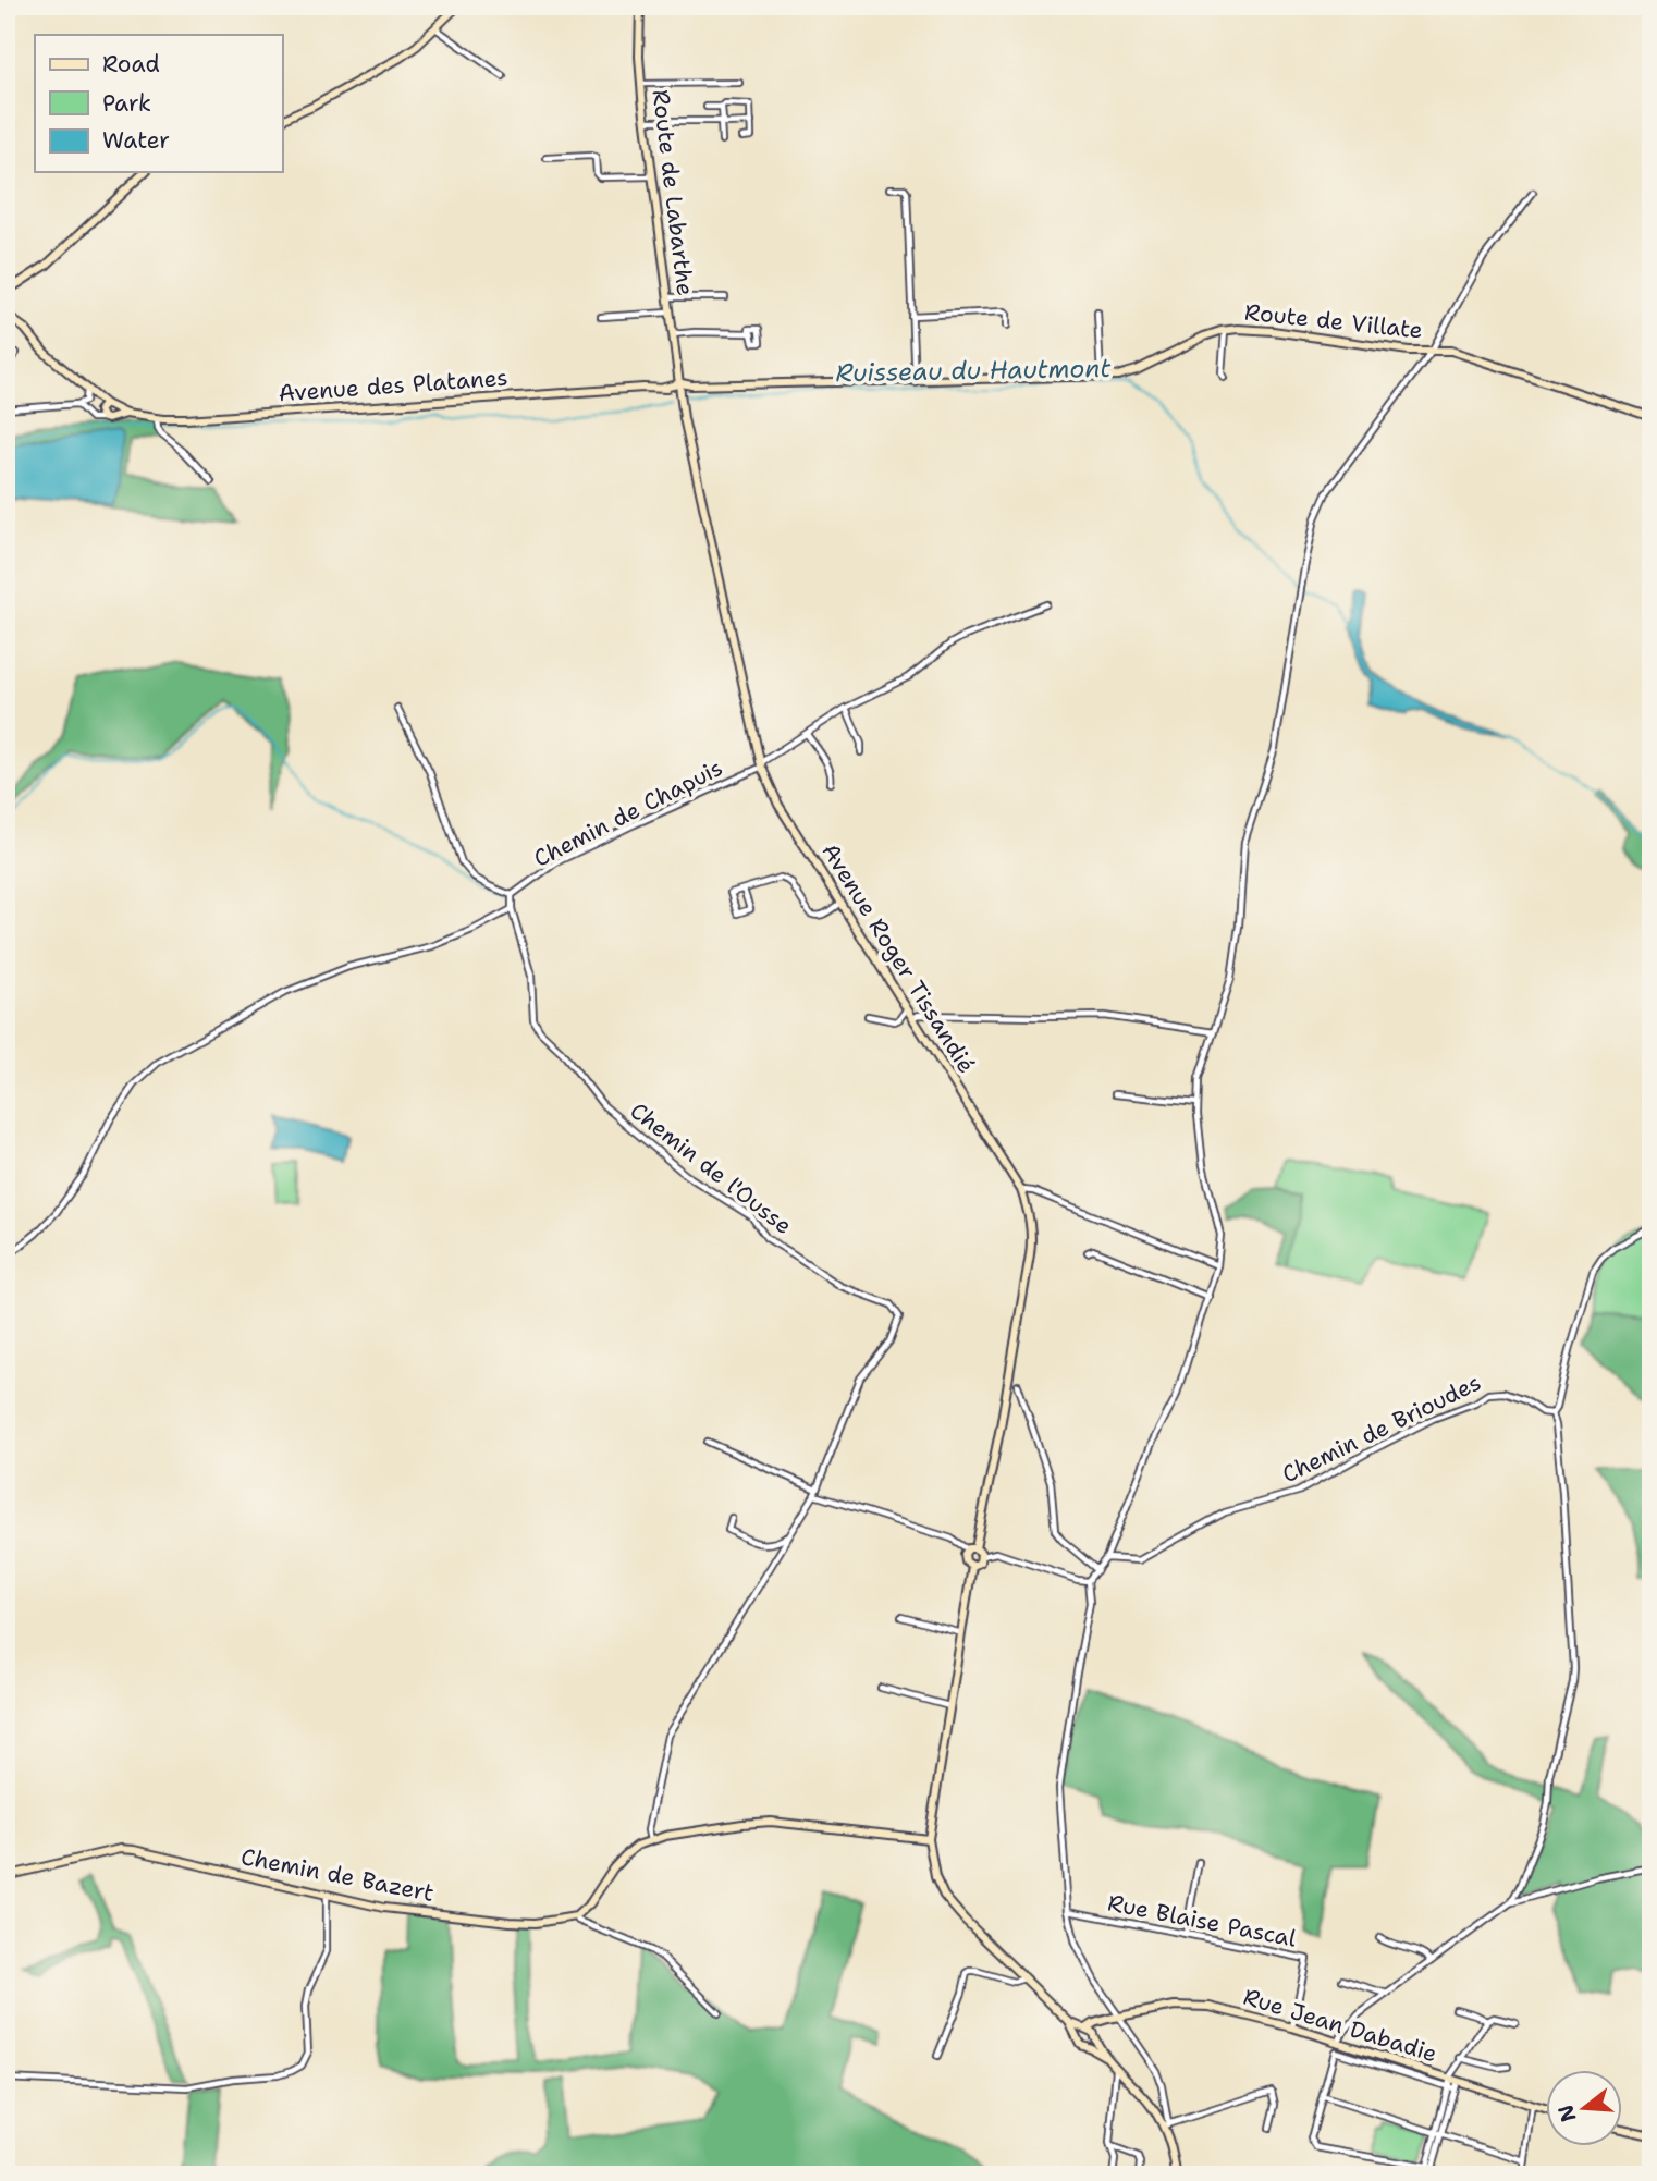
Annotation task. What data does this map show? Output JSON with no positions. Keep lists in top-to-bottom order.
{
  "streets": {
    "street": [
      "Route de Labarthe",
      "Route de Villate",
      "Avenue des Platanes",
      "Chemin de Chapuis",
      "Avenue Roger Tissandié",
      "Chemin de l'Ousse",
      "Chemin de Brioudes",
      "Chemin de Bazert",
      "Rue Blaise Pascal",
      "Rue Jean Dabadie"
    ]
  },
  "crossings": [
    ["Route de Labarthe", "Route de Villate"],
    ["Route de Labarthe", "Avenue des Platanes"],
    ["Route de Labarthe", "Avenue Roger Tissandié"],
    ["Route de Villate", "Avenue des Platanes"],
    ["Route de Villate", "Avenue Roger Tissandié"],
    ["Avenue des Platanes", "Avenue Roger Tissandié"],
    ["Chemin de Chapuis", "Avenue Roger Tissandié"],
    ["Chemin de Chapuis", "Chemin de l'Ousse"],
    ["Rue Blaise Pascal", "Rue Jean Dabadie"]
  ],
  "water": ["Ruisseau du Hautmont"],
  "legend": ["Road", "Park", "Water"],
  "north": "left"
}
